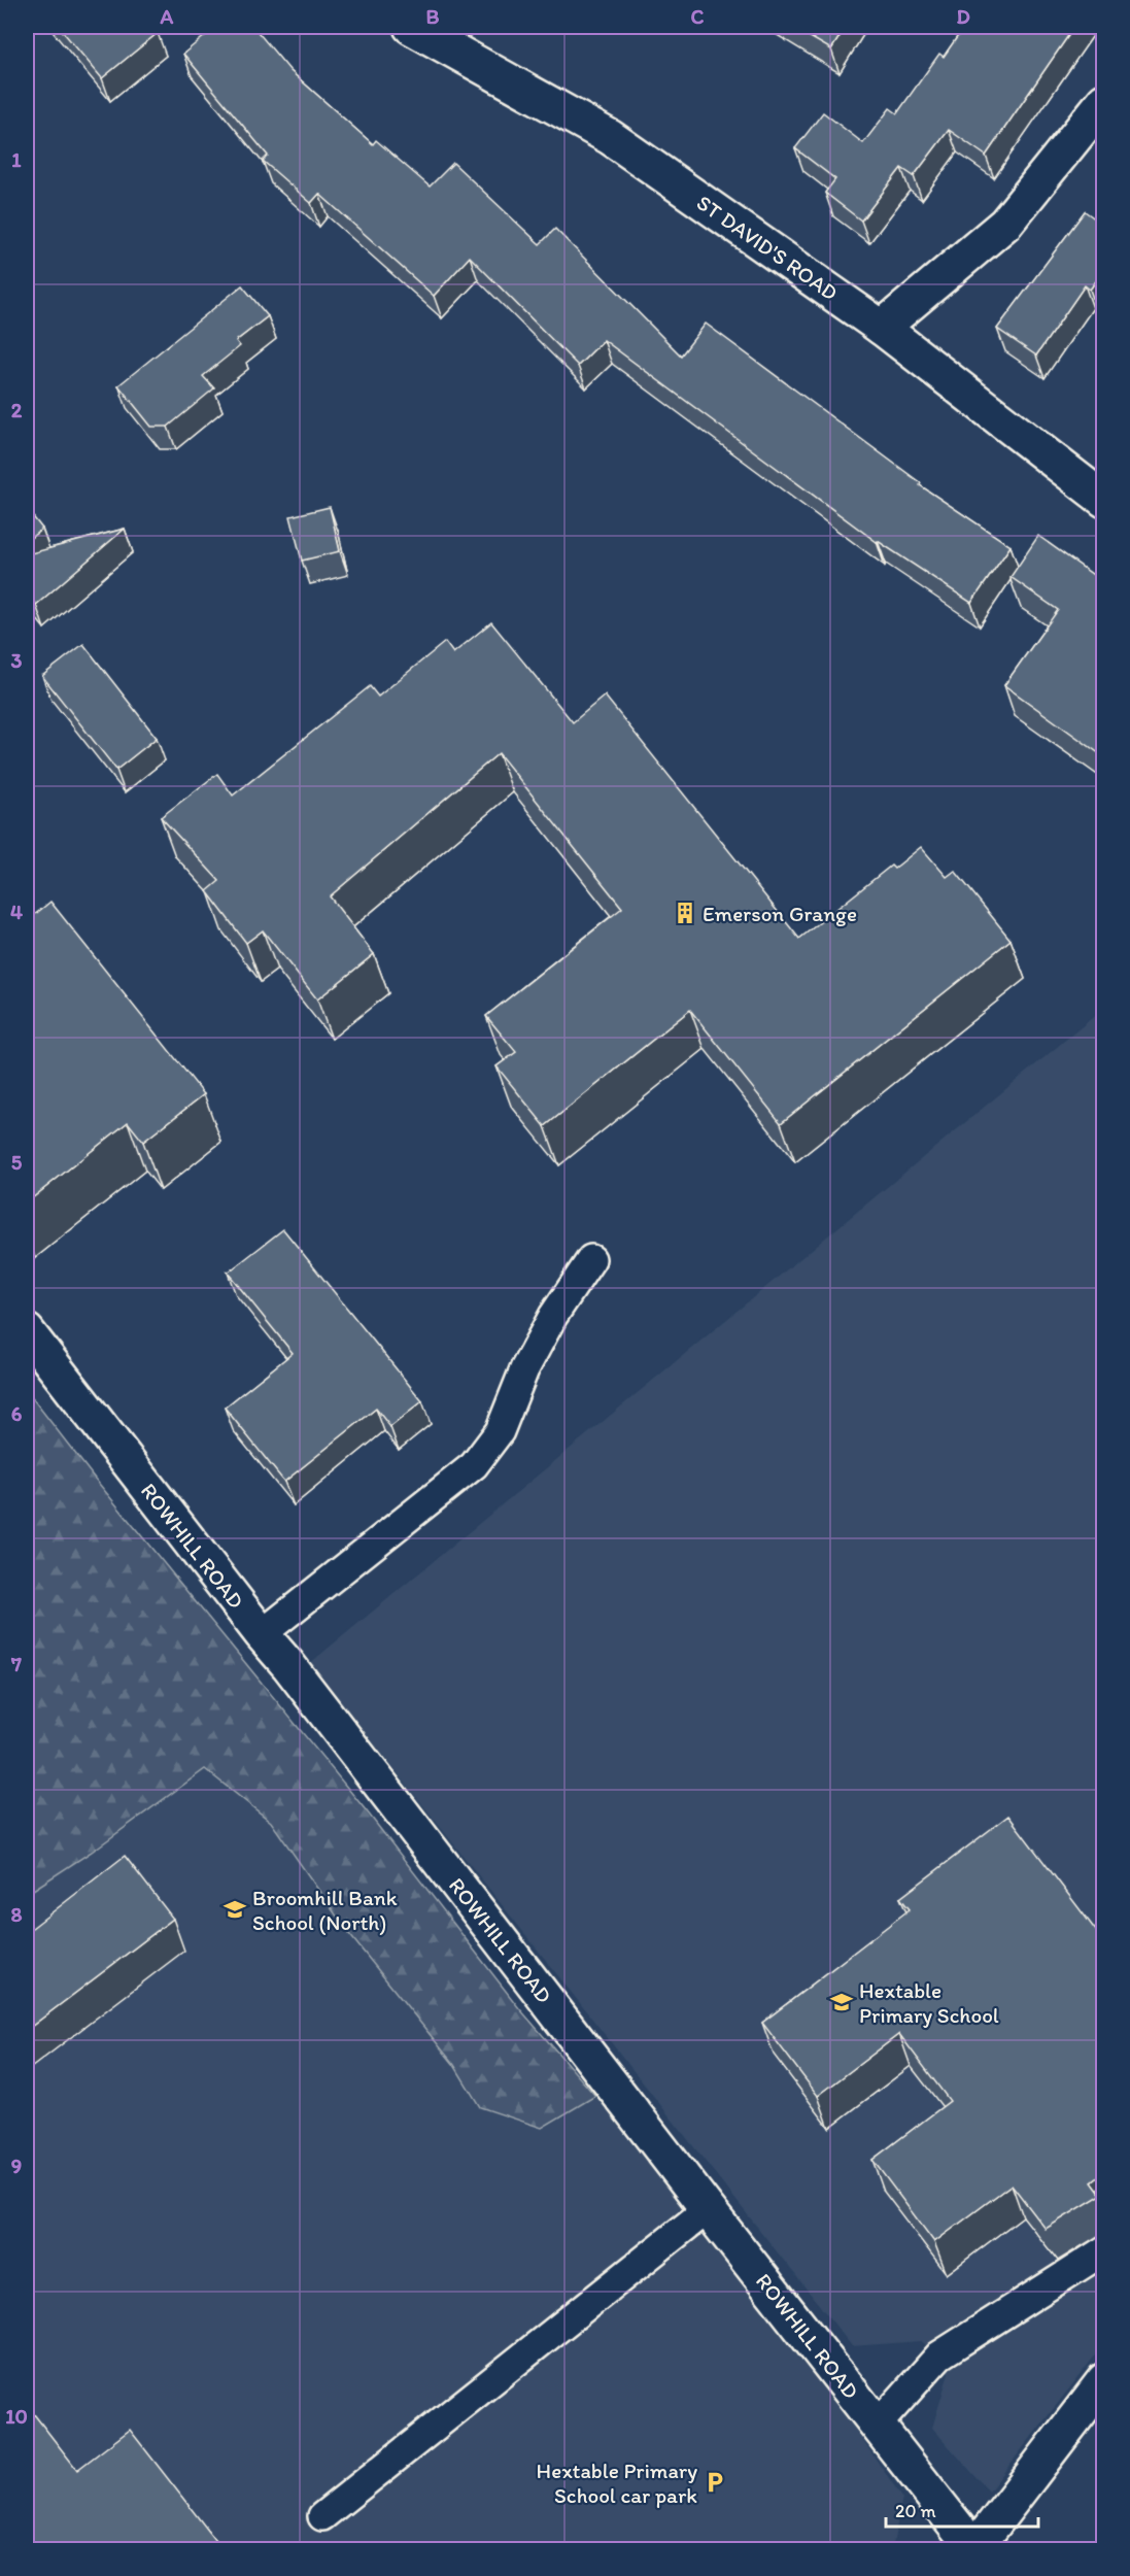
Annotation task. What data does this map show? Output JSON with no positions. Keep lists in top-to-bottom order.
{
  "streets": {
    "street": ["ST DAVID'S ROAD", "ROWHILL ROAD"]
  },
  "places": {
    "building": ["Emerson Grange"],
    "school or university": ["Broomhill Bank School (North)", "Hextable Primary School"],
    "parking": ["Hextable Primary School car park"]
  },
  "scale_bar": "20 m",
  "grid": {
    "columns": [
      "A",
      "B",
      "C",
      "D"
    ],
    "rows": [
      "1",
      "2",
      "3",
      "4",
      "5",
      "6",
      "7",
      "8",
      "9",
      "10"
    ]
  }
}
